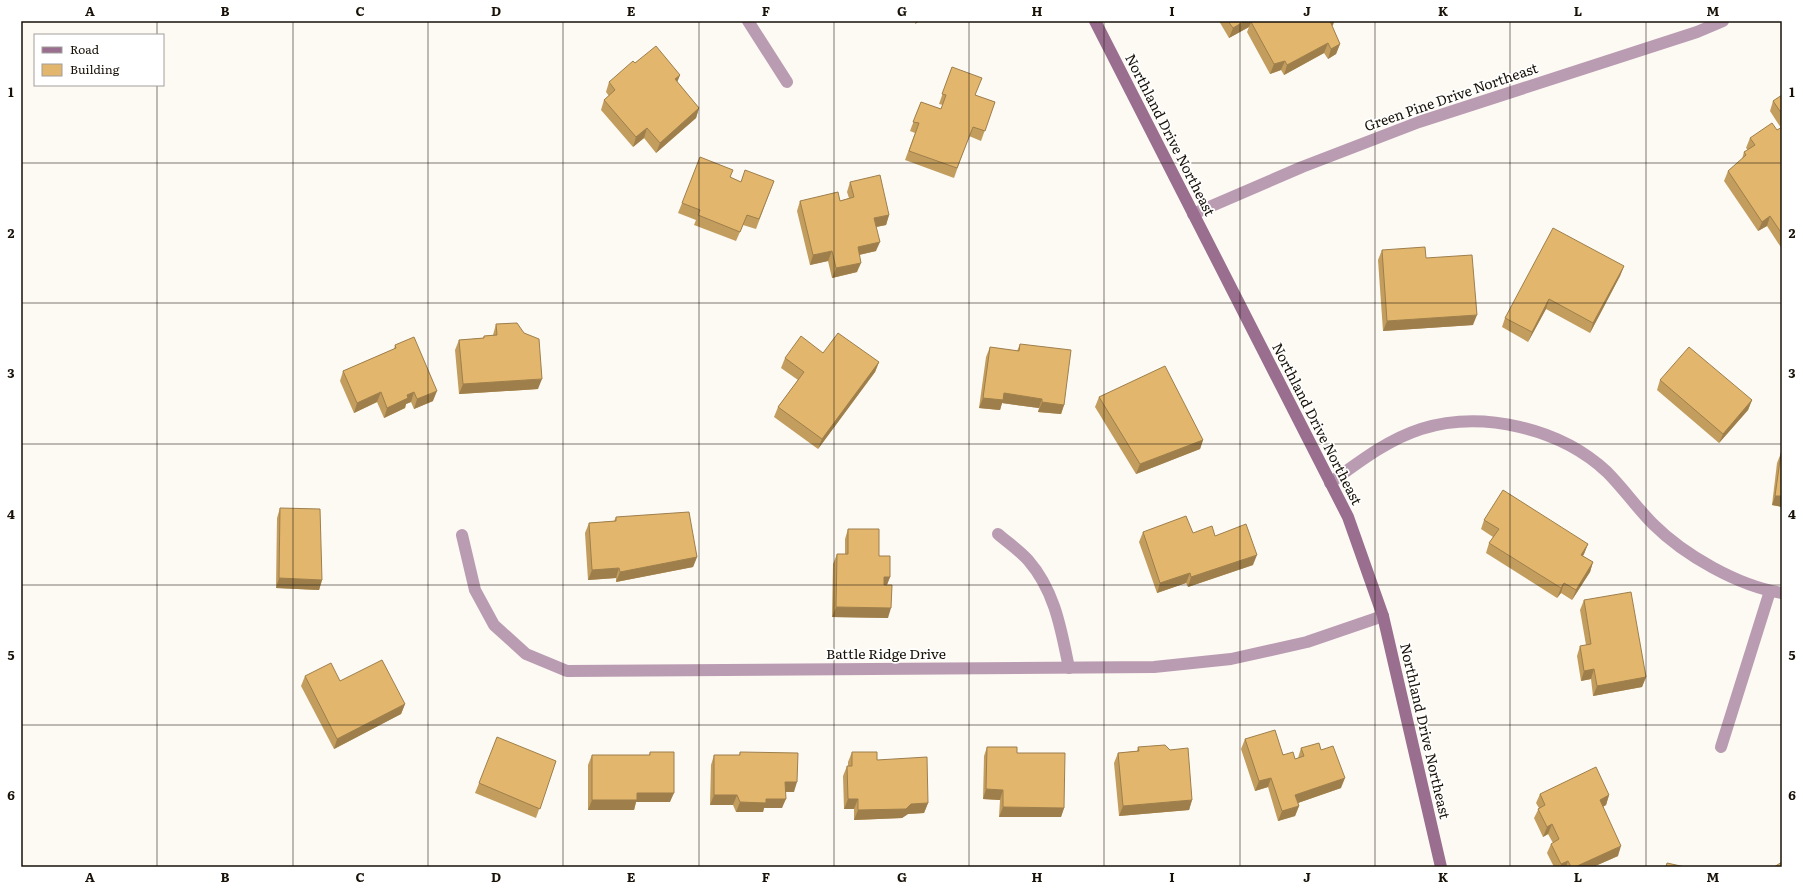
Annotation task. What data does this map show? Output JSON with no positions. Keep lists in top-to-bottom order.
{
  "streets": {
    "street": ["Green Pine Drive Northeast", "Northland Drive Northeast", "Battle Ridge Drive"]
  },
  "crossings": [
    ["Green Pine Drive Northeast", "Northland Drive Northeast"],
    ["Northland Drive Northeast", "Battle Ridge Drive"]
  ],
  "legend": ["Road", "Building"],
  "grid": {
    "columns": [
      "A",
      "B",
      "C",
      "D",
      "E",
      "F",
      "G",
      "H",
      "I",
      "J",
      "K",
      "L",
      "M"
    ],
    "rows": [
      "1",
      "2",
      "3",
      "4",
      "5",
      "6"
    ]
  }
}
